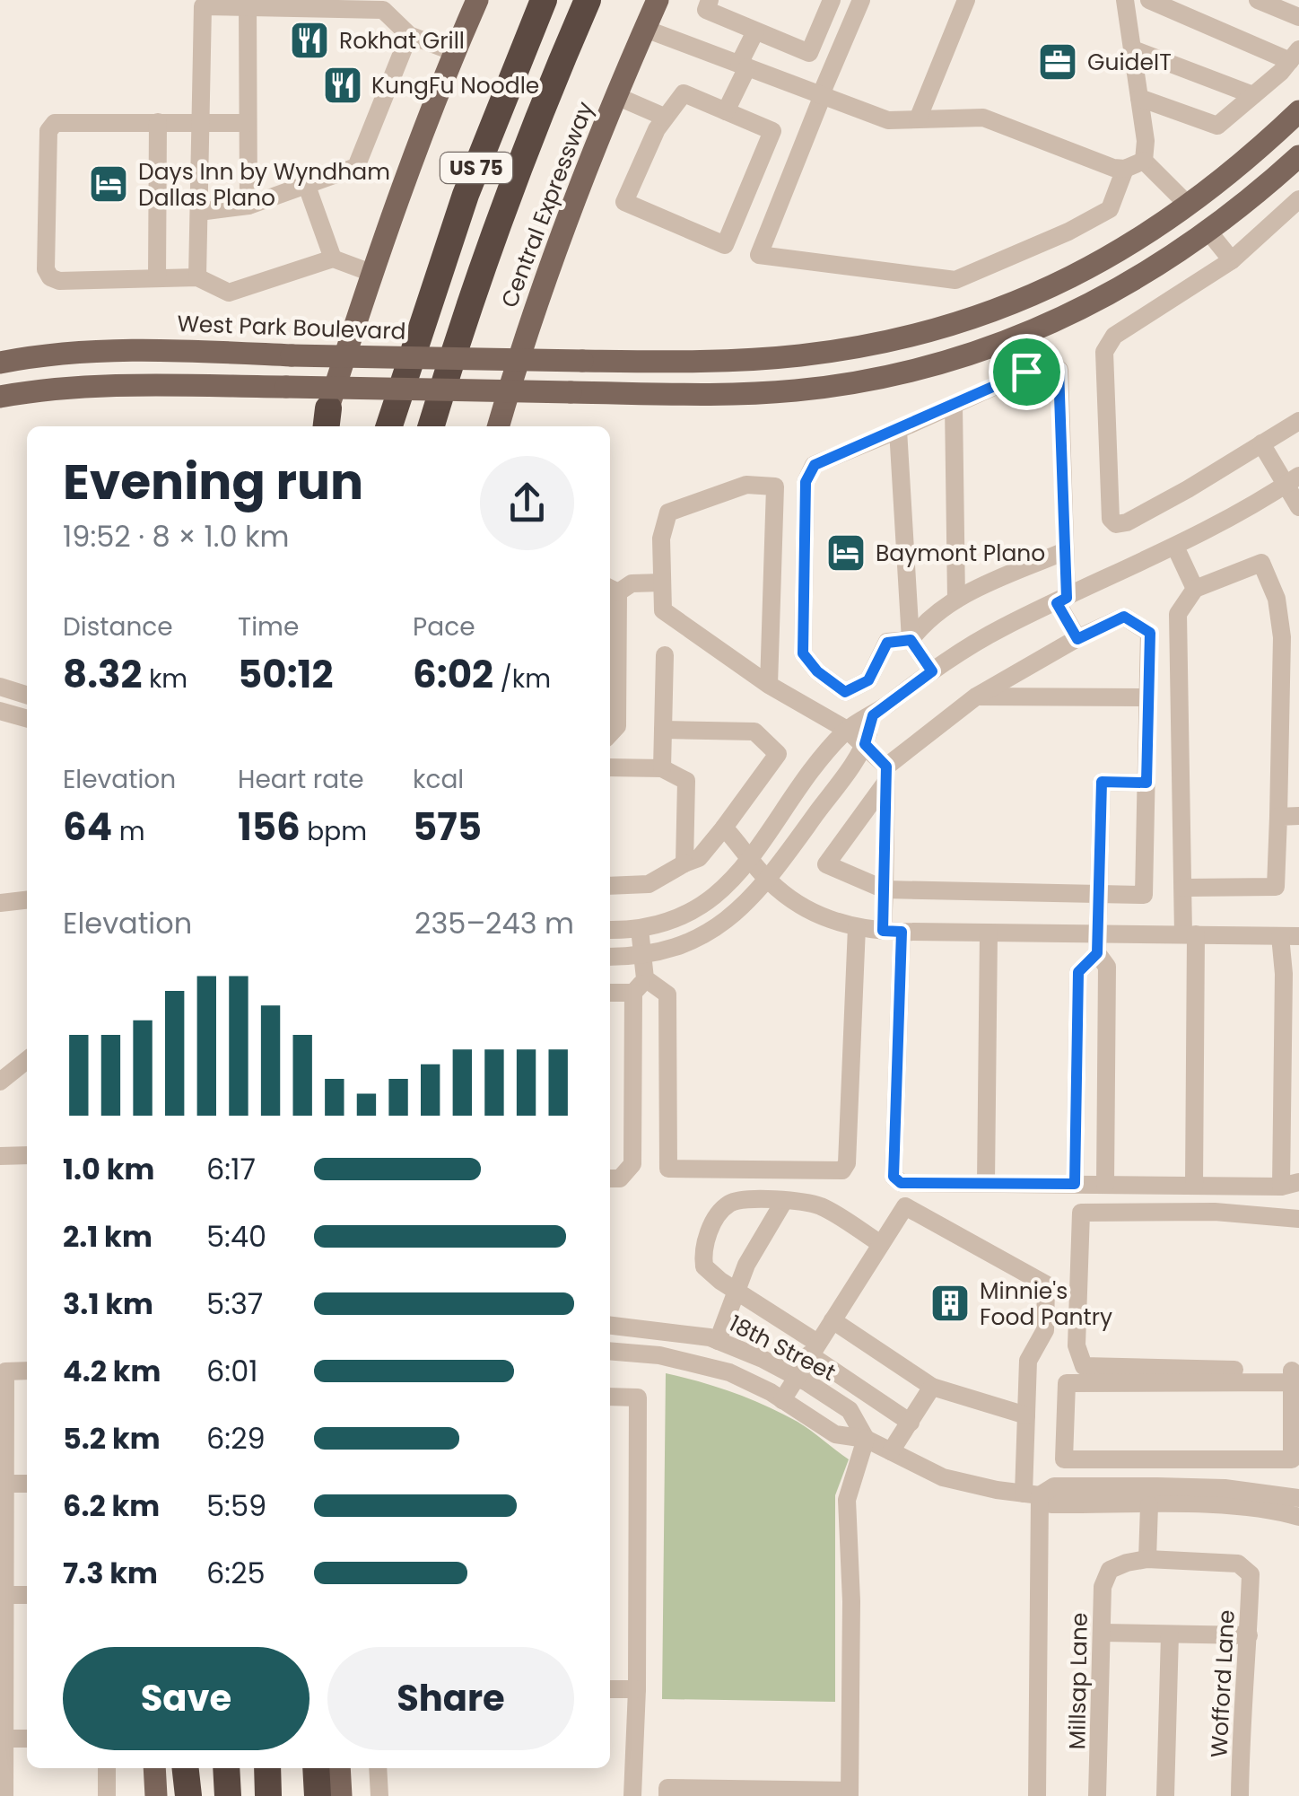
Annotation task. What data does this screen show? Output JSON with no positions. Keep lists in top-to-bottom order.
{
  "streets": {
    "highway": ["US 75", "Central Expressway"],
    "main road": ["West Park Boulevard"],
    "street": ["18th Street", "Millsap Lane", "Wofford Lane"]
  },
  "crossings": [
    ["Millsap Lane", "Wofford Lane"]
  ],
  "places": {
    "restaurant": ["Rokhat Grill", "KungFu Noodle"],
    "office": ["GuideIT"],
    "hotel": ["Days Inn by Wyndham Dallas Plano", "Baymont Plano"],
    "building": ["Minnie's Food Pantry"]
  },
  "page": {
    "heading": ["Evening run", "19:52 · 8 × 1.0 km"],
    "stats": [
      ["Distance", "8.32 km"],
      ["Time", "50:12"],
      ["Pace", "6:02 /km"],
      ["Elevation", "64 m"],
      ["Heart rate", "156 bpm"],
      ["kcal", "575"]
    ],
    "chart": ["Elevation", "235–243 m"],
    "list": [
      {
        "name": "1.0 km",
        "note": "6:17"
      },
      {
        "name": "2.1 km",
        "note": "5:40"
      },
      {
        "name": "3.1 km",
        "note": "5:37"
      },
      {
        "name": "4.2 km",
        "note": "6:01"
      },
      {
        "name": "5.2 km",
        "note": "6:29"
      },
      {
        "name": "6.2 km",
        "note": "5:59"
      },
      {
        "name": "7.3 km",
        "note": "6:25"
      }
    ],
    "buttons": ["Save", "Share"]
  }
}
